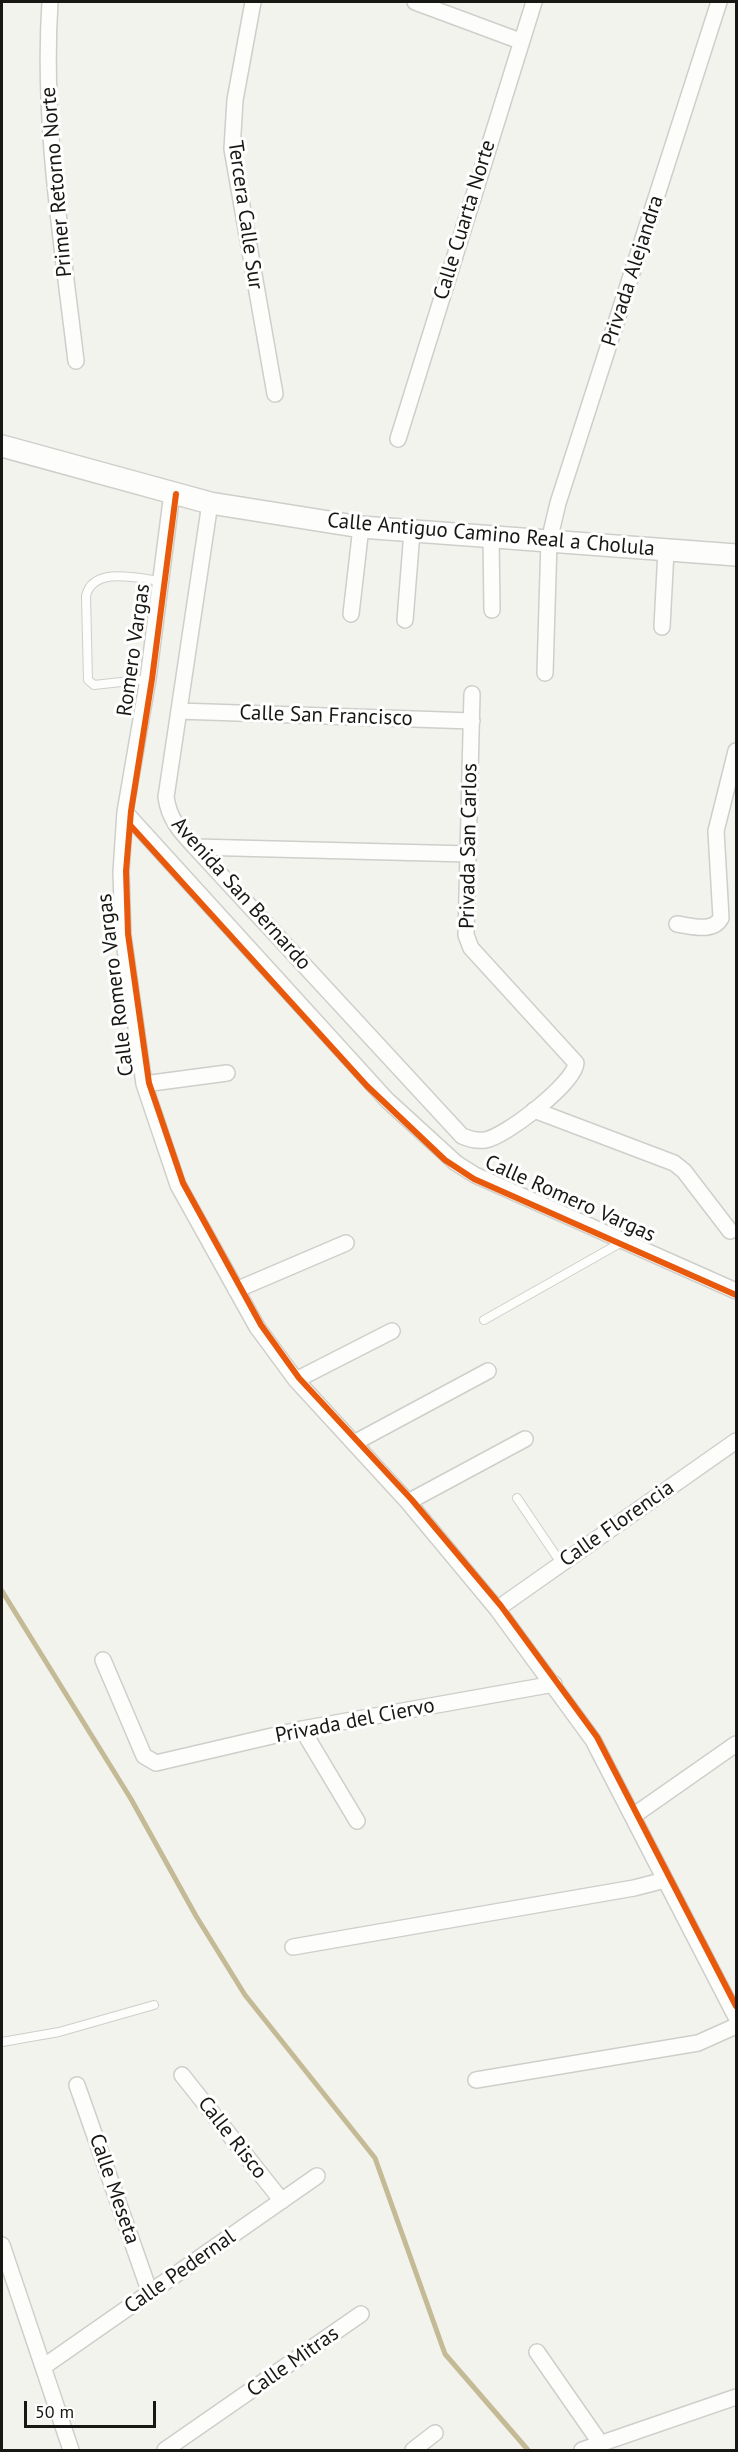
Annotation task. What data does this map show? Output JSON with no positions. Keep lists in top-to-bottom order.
{
  "streets": {
    "main road": ["Calle Antiguo Camino Real a Cholula"],
    "street": [
      "Primer Retorno Norte",
      "Tercera Calle Sur",
      "Calle Cuarta Norte",
      "Privada Alejandra",
      "Romero Vargas",
      "Calle San Francisco",
      "Privada San Carlos",
      "Avenida San Bernardo",
      "Calle Romero Vargas",
      "Calle Florencia",
      "Privada del Ciervo",
      "Calle Risco",
      "Calle Meseta",
      "Calle Pedernal",
      "Calle Mitras"
    ]
  },
  "crossings": [
    ["Privada Alejandra", "Calle Antiguo Camino Real a Cholula"],
    ["Calle Antiguo Camino Real a Cholula", "Romero Vargas"],
    ["Calle Antiguo Camino Real a Cholula", "Avenida San Bernardo"],
    ["Romero Vargas", "Calle Romero Vargas"],
    ["Calle San Francisco", "Privada San Carlos"],
    ["Calle San Francisco", "Avenida San Bernardo"],
    ["Privada San Carlos", "Avenida San Bernardo"],
    ["Calle Romero Vargas", "Calle Florencia"],
    ["Calle Romero Vargas", "Privada del Ciervo"],
    ["Calle Risco", "Calle Pedernal"],
    ["Calle Meseta", "Calle Pedernal"]
  ],
  "scale_bar": "50 m"
}
